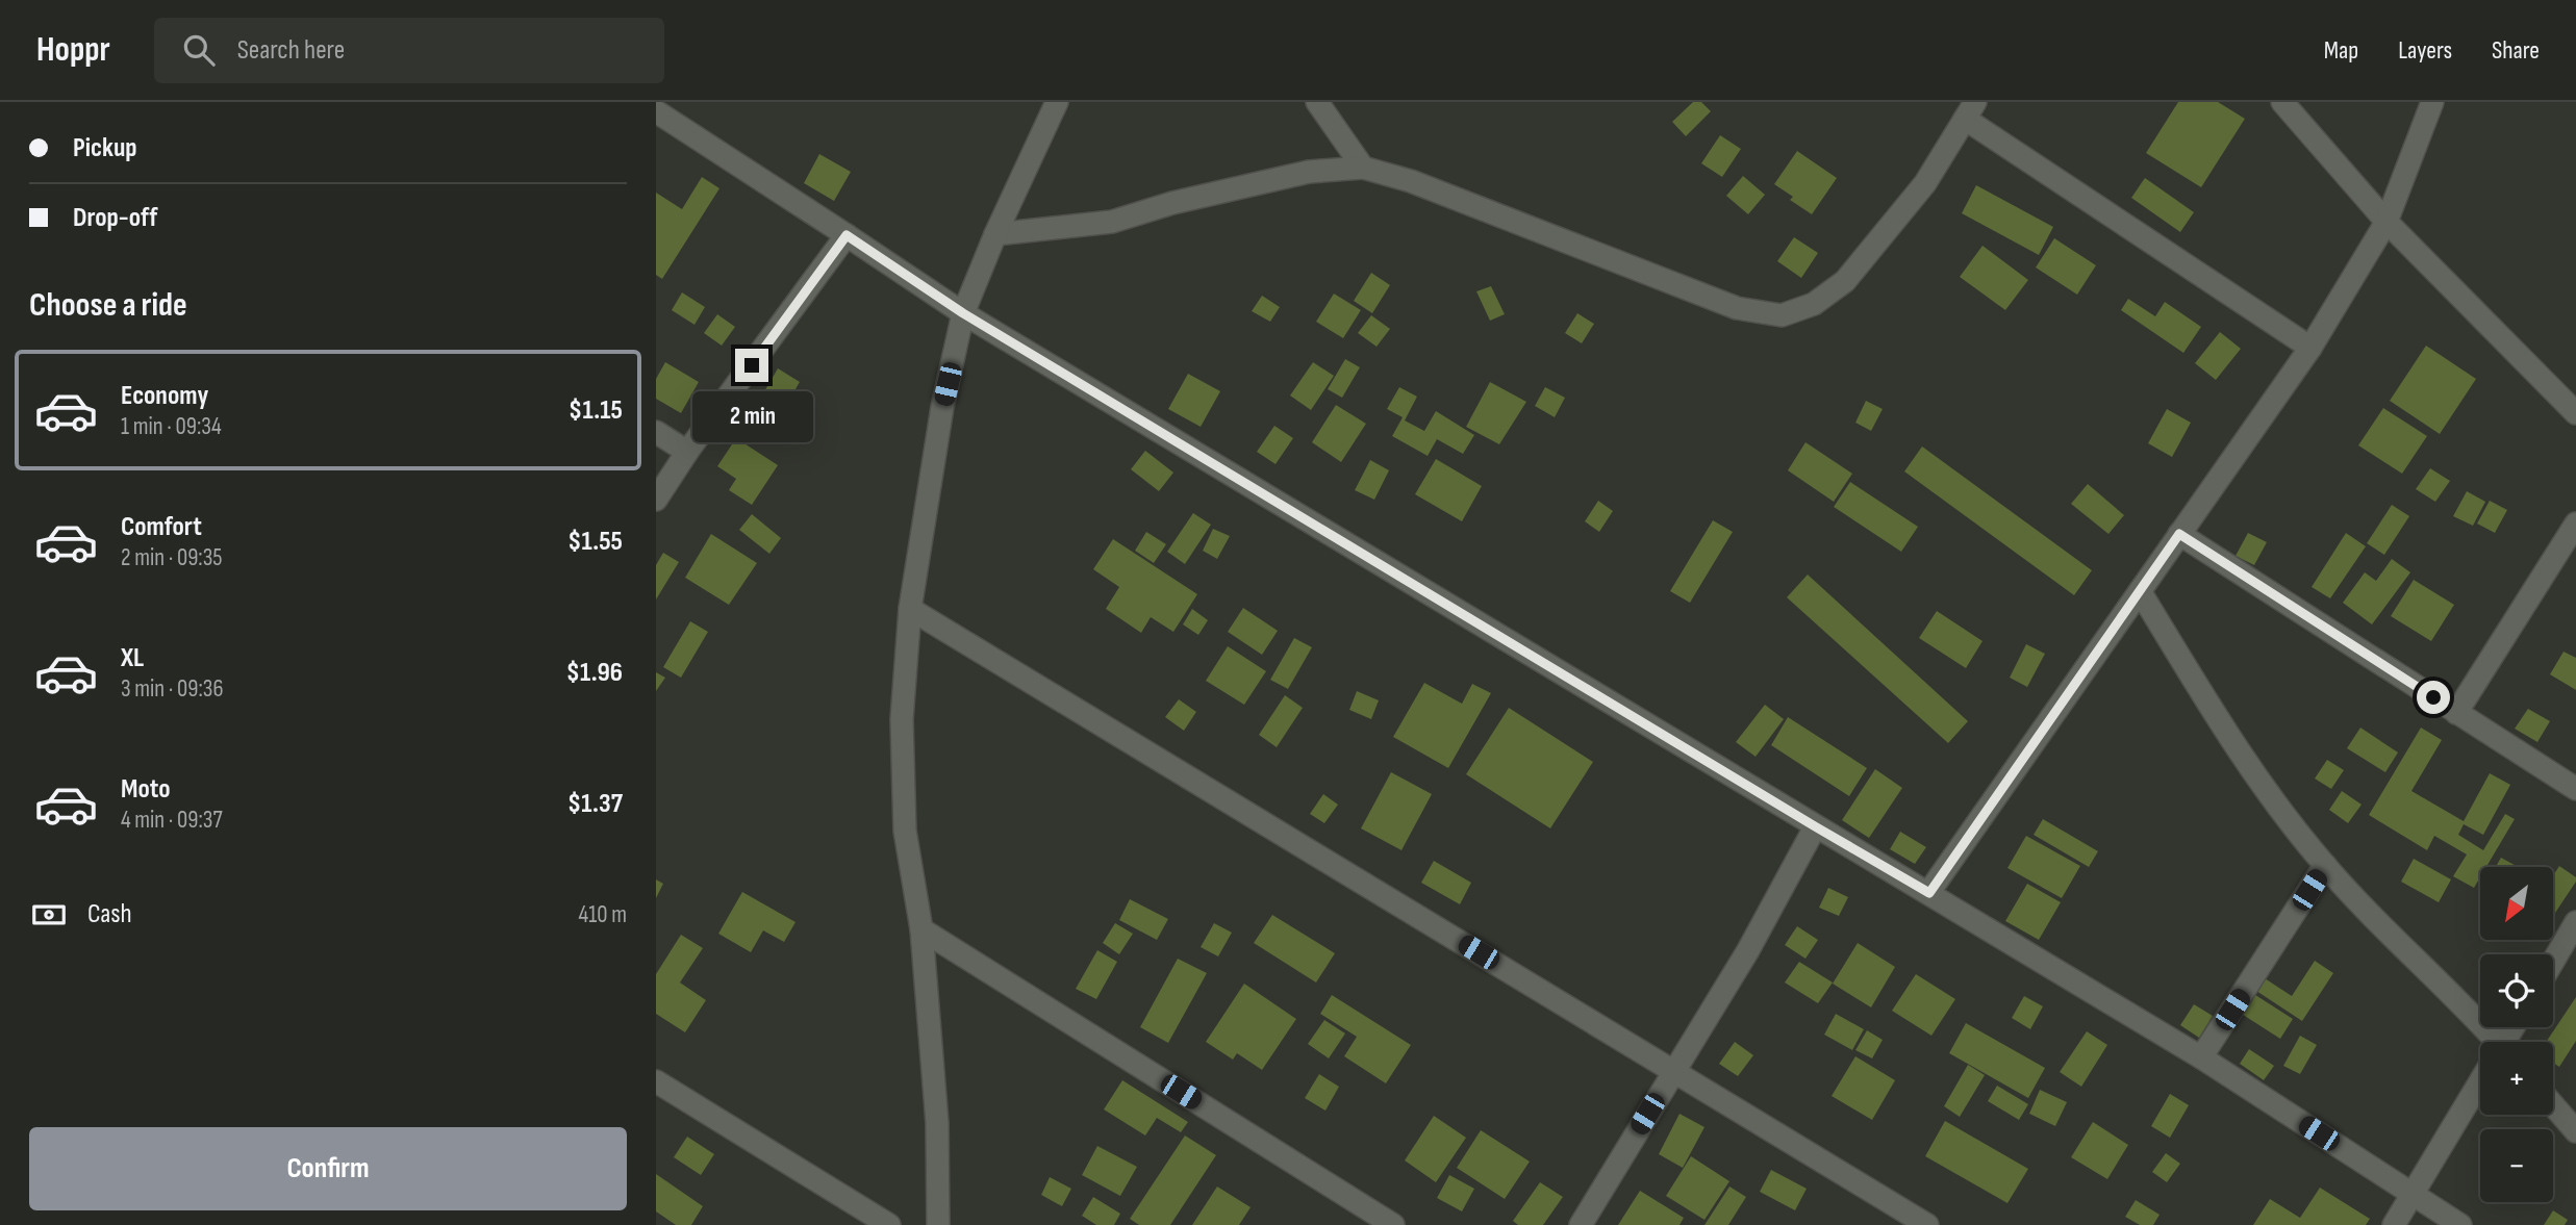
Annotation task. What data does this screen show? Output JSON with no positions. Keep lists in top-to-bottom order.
{
  "north": "bottom left",
  "page": {
    "header": "Hoppr",
    "search": "Search here",
    "nav": ["Map", "Layers", "Share"],
    "banner": ["Pickup", "Drop-off"],
    "heading": "Choose a ride",
    "list": [
      {
        "name": "Economy",
        "note": "1 min · 09:34",
        "value": "$1.15"
      },
      {
        "name": "Comfort",
        "note": "2 min · 09:35",
        "value": "$1.55"
      },
      {
        "name": "XL",
        "note": "3 min · 09:36",
        "value": "$1.96"
      },
      {
        "name": "Moto",
        "note": "4 min · 09:37",
        "value": "$1.37"
      }
    ],
    "bubble": "2 min",
    "map_buttons": ["+", "−"],
    "pay": ["Cash", "410 m"],
    "buttons": "Confirm"
  }
}
